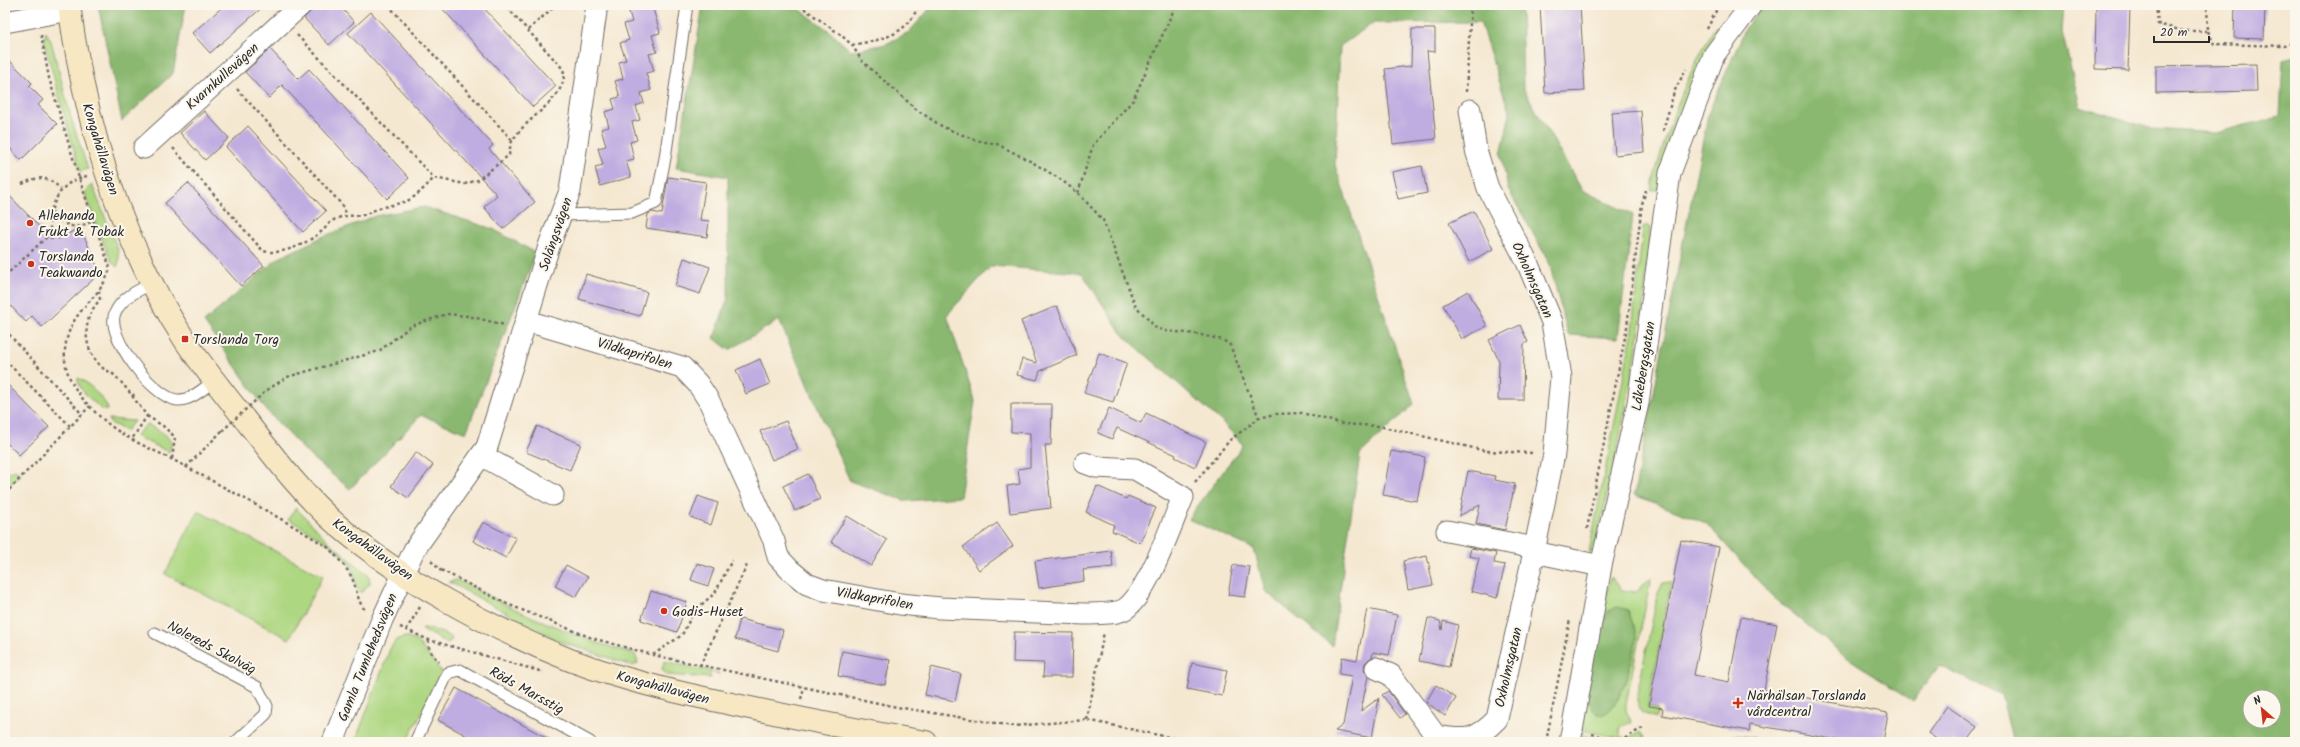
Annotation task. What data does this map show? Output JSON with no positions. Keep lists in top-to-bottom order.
{
  "streets": {
    "street": [
      "Kvarnkullevägen",
      "Kongahällavägen",
      "Solängsvägen",
      "Oxholmsgatan",
      "Vildkaprifolen",
      "Låkebergsgatan",
      "Gamla Tumlehedsvägen"
    ],
    "lane": ["Nolereds Skolväg", "Röds Marsstig"]
  },
  "crossings": [
    ["Kongahällavägen", "Solängsvägen"],
    ["Kongahällavägen", "Gamla Tumlehedsvägen"],
    ["Solängsvägen", "Vildkaprifolen"],
    ["Solängsvägen", "Gamla Tumlehedsvägen"]
  ],
  "places": {
    "other": ["Allehanda Frukt & Tobak", "Torslanda Teakwando", "Godis-Huset"],
    "transit": ["Torslanda Torg"],
    "health": ["Närhälsan Torslanda vårdcentral"]
  },
  "scale_bar": "20 m",
  "north": "top left"
}
